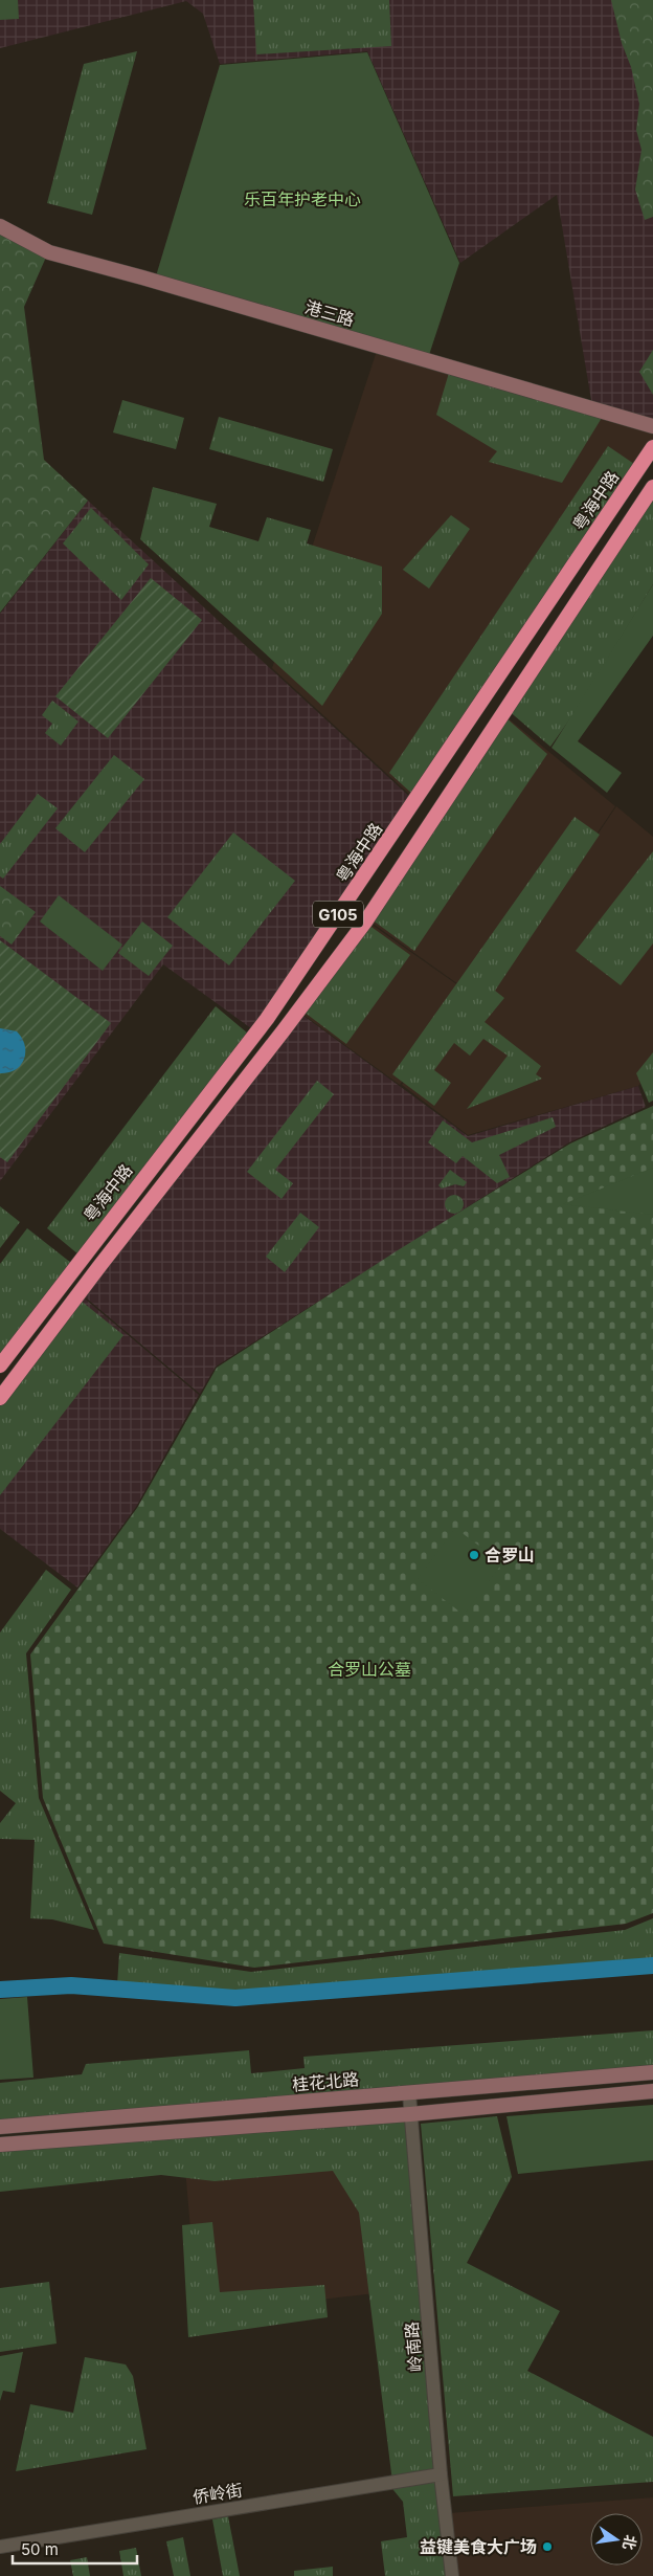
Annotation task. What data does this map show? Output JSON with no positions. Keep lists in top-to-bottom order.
{
  "streets": {
    "highway": ["粤海中路", "G105"],
    "main road": ["港三路", "桂花北路"],
    "street": ["岭南路", "侨岭街"]
  },
  "crossings": [
    ["桂花北路", "岭南路"],
    ["岭南路", "侨岭街"]
  ],
  "parks": ["乐百年护老中心", "合罗山公墓"],
  "places": ["合罗山", "益键美食大广场"],
  "scale_bar": "50 m",
  "north": "right"
}
